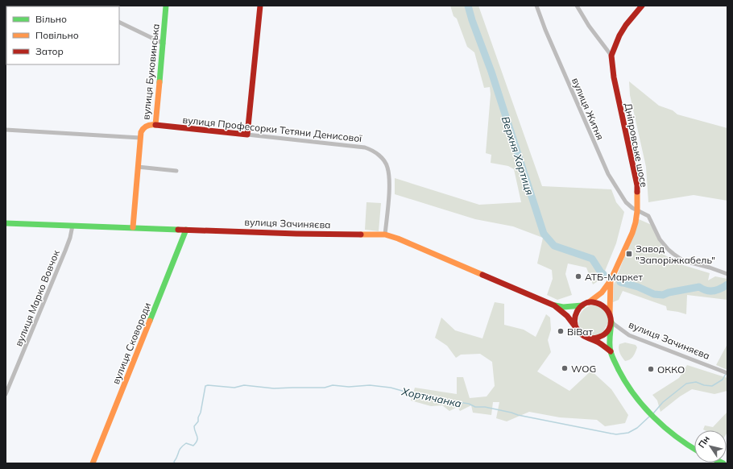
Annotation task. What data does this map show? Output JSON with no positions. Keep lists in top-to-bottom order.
{
  "streets": {
    "street": [
      "вулиця Буковинська",
      "вулиця Житня",
      "вулиця Професорки Тетяни Денисової",
      "Дніпровське шосе",
      "вулиця Зачиняєва",
      "вулиця Марко Вовчок",
      "вулиця Сковороди"
    ]
  },
  "crossings": [
    ["вулиця Буковинська", "вулиця Професорки Тетяни Денисової"],
    ["вулиця Буковинська", "вулиця Зачиняєва"],
    ["вулиця Житня", "Дніпровське шосе"],
    ["вулиця Професорки Тетяни Денисової", "вулиця Зачиняєва"],
    ["Дніпровське шосе", "вулиця Зачиняєва"],
    ["вулиця Зачиняєва", "вулиця Марко Вовчок"],
    ["вулиця Зачиняєва", "вулиця Сковороди"]
  ],
  "water": ["Верхня Хортиця", "Хортичанка"],
  "places": {
    "transit": ["Завод \"Запоріжкабель\""],
    "other": [
      "АТБ-Маркет",
      "ВіВат",
      "WOG",
      "ОККО"
    ]
  },
  "legend": ["Вільно", "Повільно", "Затор"],
  "north": "top left"
}
